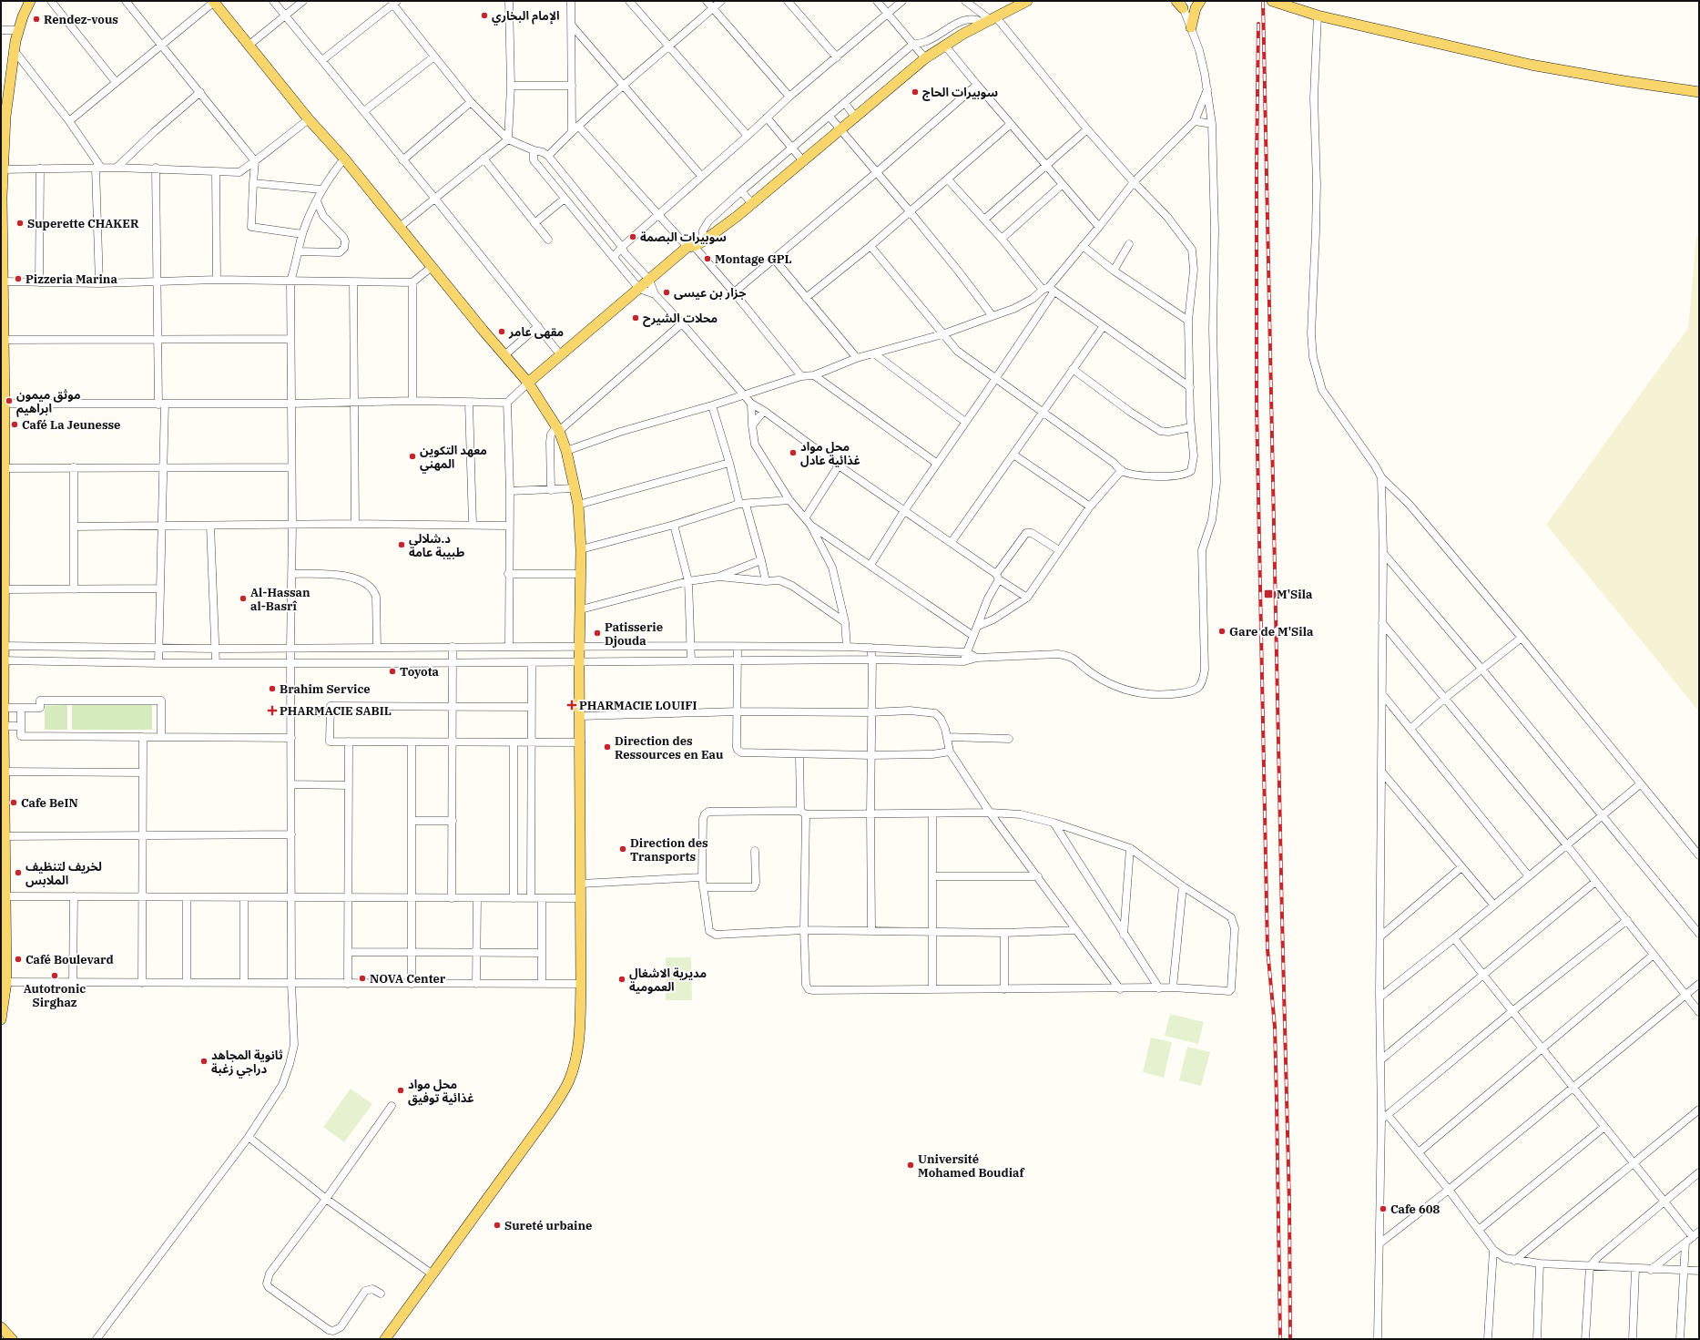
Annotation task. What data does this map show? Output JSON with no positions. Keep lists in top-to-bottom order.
{
  "places": {
    "other": [
      "الإمام البخاري",
      "Rendez-vous",
      "سوبيرات الحاج",
      "Superette CHAKER",
      "سوبيرات البصمة",
      "Montage GPL",
      "Pizzeria Marina",
      "جزار بن عيسى",
      "محلات الشيرح",
      "مقهى عامر",
      "موثق ميمون ابراهيم",
      "Café La Jeunesse",
      "محل مواد غذائية عادل",
      "معهد التكوين المهني",
      "د.شلالي طبيبة عامة",
      "Al-Hassan al-Basrî",
      "Gare de M'Sila",
      "Patisserie Djouda",
      "Toyota",
      "Brahim Service",
      "Direction des Ressources en Eau",
      "Cafe BeIN",
      "Direction des Transports",
      "لخريف لتنظيف الملابس",
      "Café Boulevard",
      "Autotronic Sirghaz",
      "NOVA Center",
      "مديرية الاشغال العمومية",
      "ثانوية المجاهد دراجي زغبة",
      "محل مواد غذائية توفيق",
      "Université Mohamed Boudiaf",
      "Cafe 608",
      "Sureté urbaine"
    ],
    "transit": ["M'Sila"],
    "health": ["PHARMACIE LOUIFI", "PHARMACIE SABIL"]
  }
}
